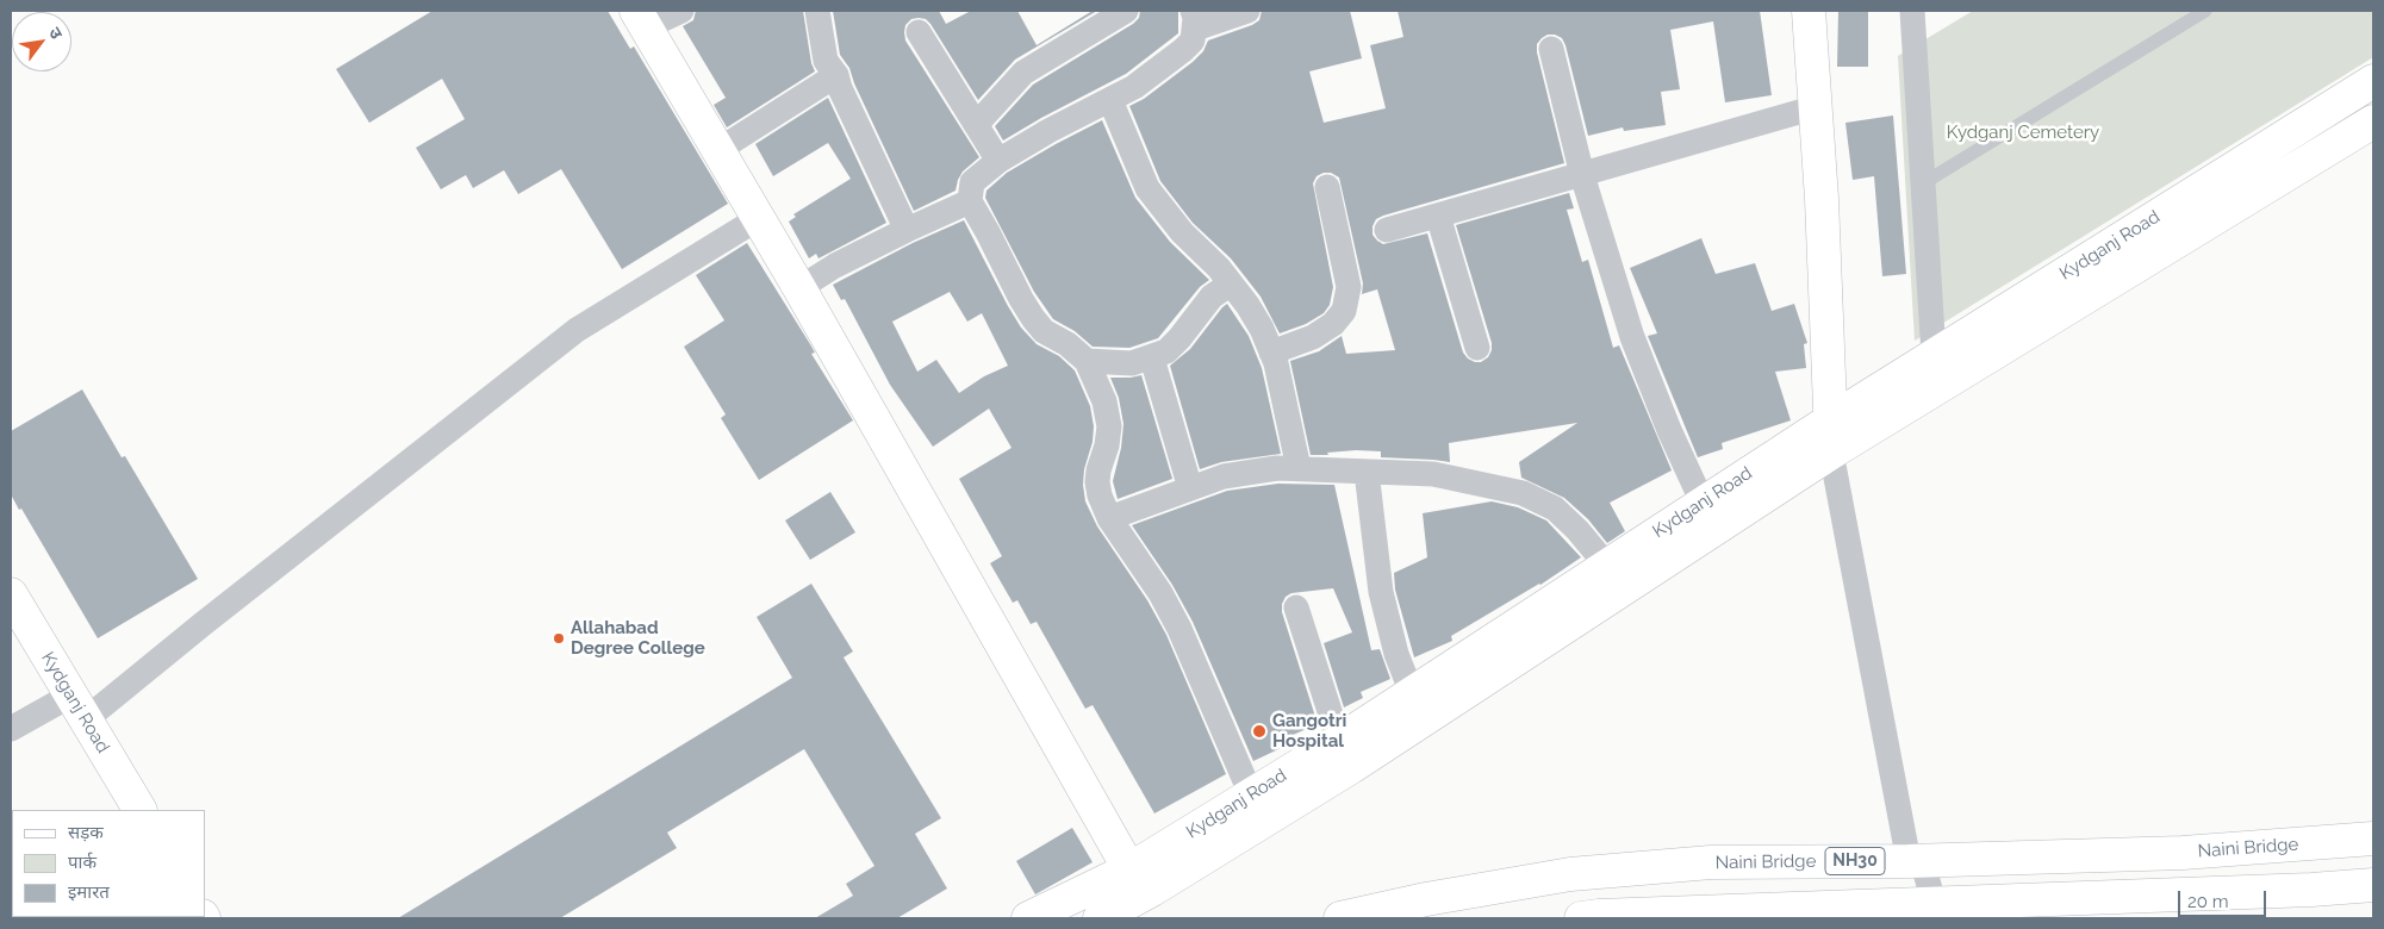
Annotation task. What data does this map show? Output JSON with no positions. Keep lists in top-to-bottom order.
{
  "streets": {
    "main road": ["Kydganj Road", "Naini Bridge", "NH30"]
  },
  "parks": ["Kydganj Cemetery"],
  "places": ["Allahabad Degree College", "Gangotri Hospital"],
  "legend": ["सड़क", "पार्क", "इमारत"],
  "scale_bar": "20 m",
  "north": "top right"
}
